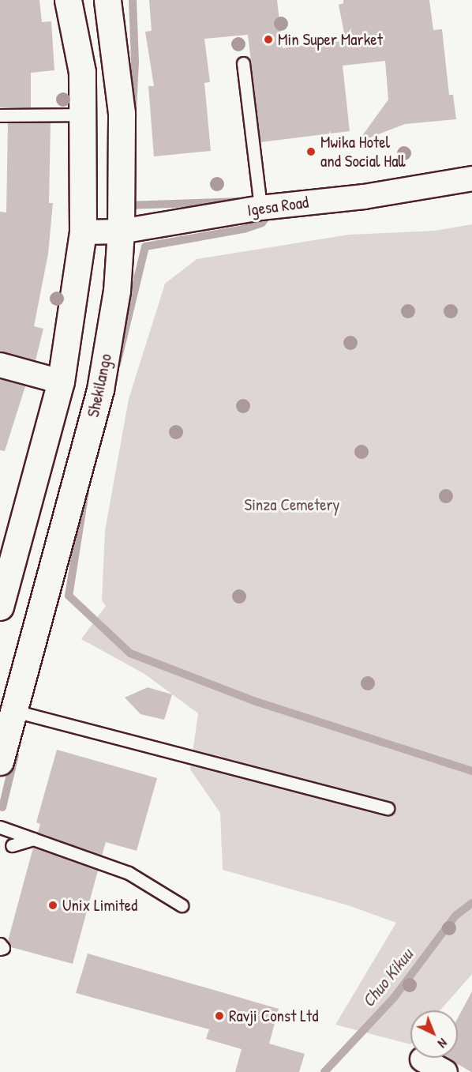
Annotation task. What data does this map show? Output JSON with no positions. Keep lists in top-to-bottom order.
{
  "streets": {
    "main road": ["Shekilango"],
    "street": ["Igesa Road"]
  },
  "crossings": [
    ["Igesa Road", "Shekilango"]
  ],
  "water": ["Chuo Kikuu"],
  "parks": ["Sinza Cemetery"],
  "places": [
    "Min Super Market",
    "Mwika Hotel and Social Hall",
    "Unix Limited",
    "Ravji Const Ltd"
  ],
  "north": "bottom right"
}
